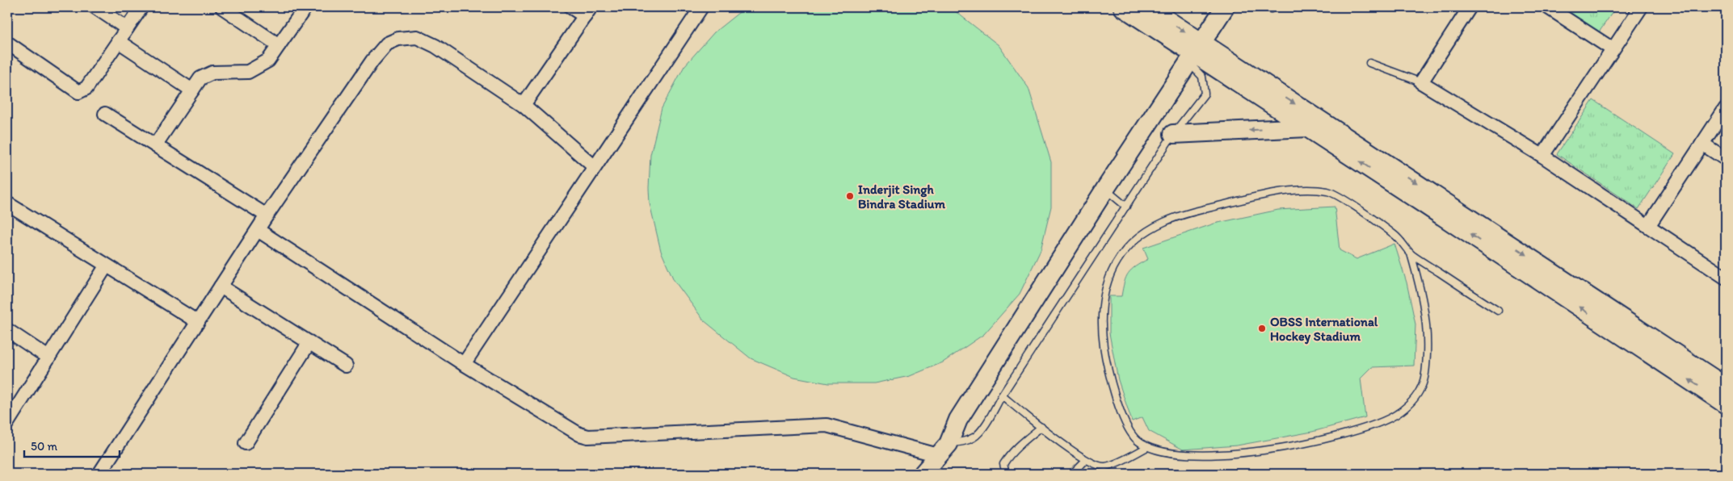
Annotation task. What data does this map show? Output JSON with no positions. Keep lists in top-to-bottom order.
{
  "places": ["Inderjit Singh Bindra Stadium", "OBSS International Hockey Stadium"],
  "scale_bar": "50 m"
}
